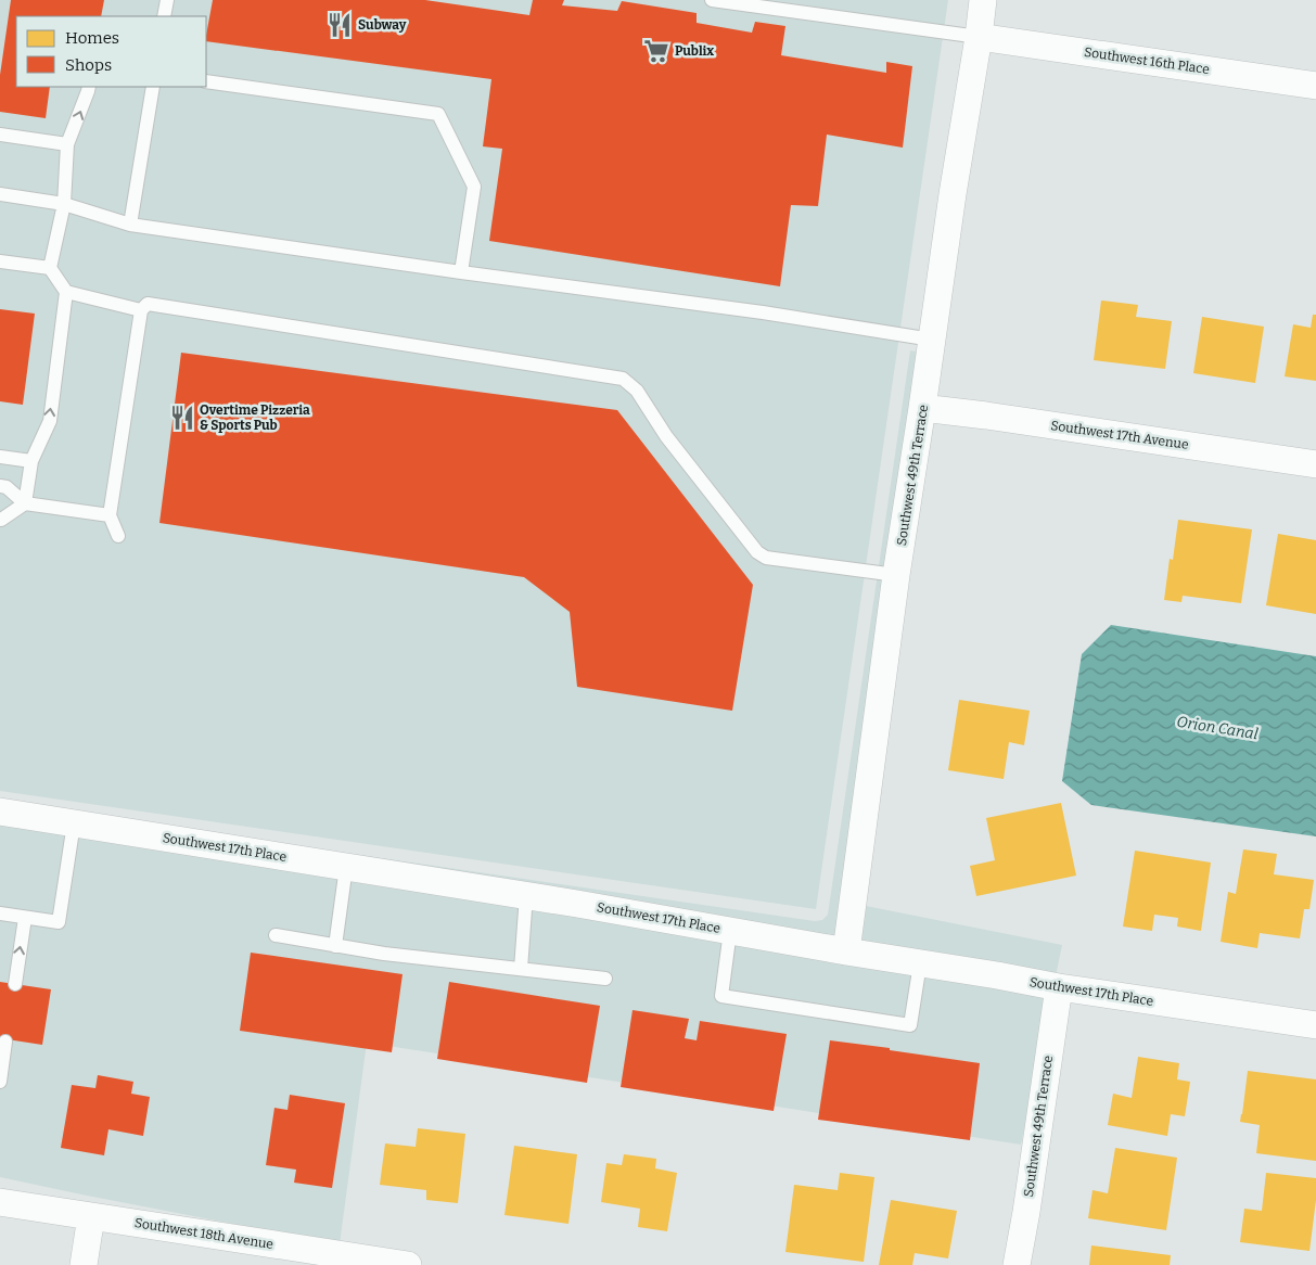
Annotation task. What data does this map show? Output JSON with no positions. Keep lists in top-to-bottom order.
{
  "streets": {
    "street": [
      "Southwest 16th Place",
      "Southwest 17th Avenue",
      "Southwest 49th Terrace",
      "Southwest 17th Place",
      "Southwest 18th Avenue"
    ]
  },
  "crossings": [
    ["Southwest 16th Place", "Southwest 49th Terrace"],
    ["Southwest 17th Avenue", "Southwest 49th Terrace"],
    ["Southwest 49th Terrace", "Southwest 17th Place"]
  ],
  "water": ["Orion Canal"],
  "places": {
    "restaurant": ["Subway", "Overtime Pizzeria & Sports Pub"],
    "supermarket": ["Publix"]
  },
  "legend": ["Homes", "Shops"]
}
